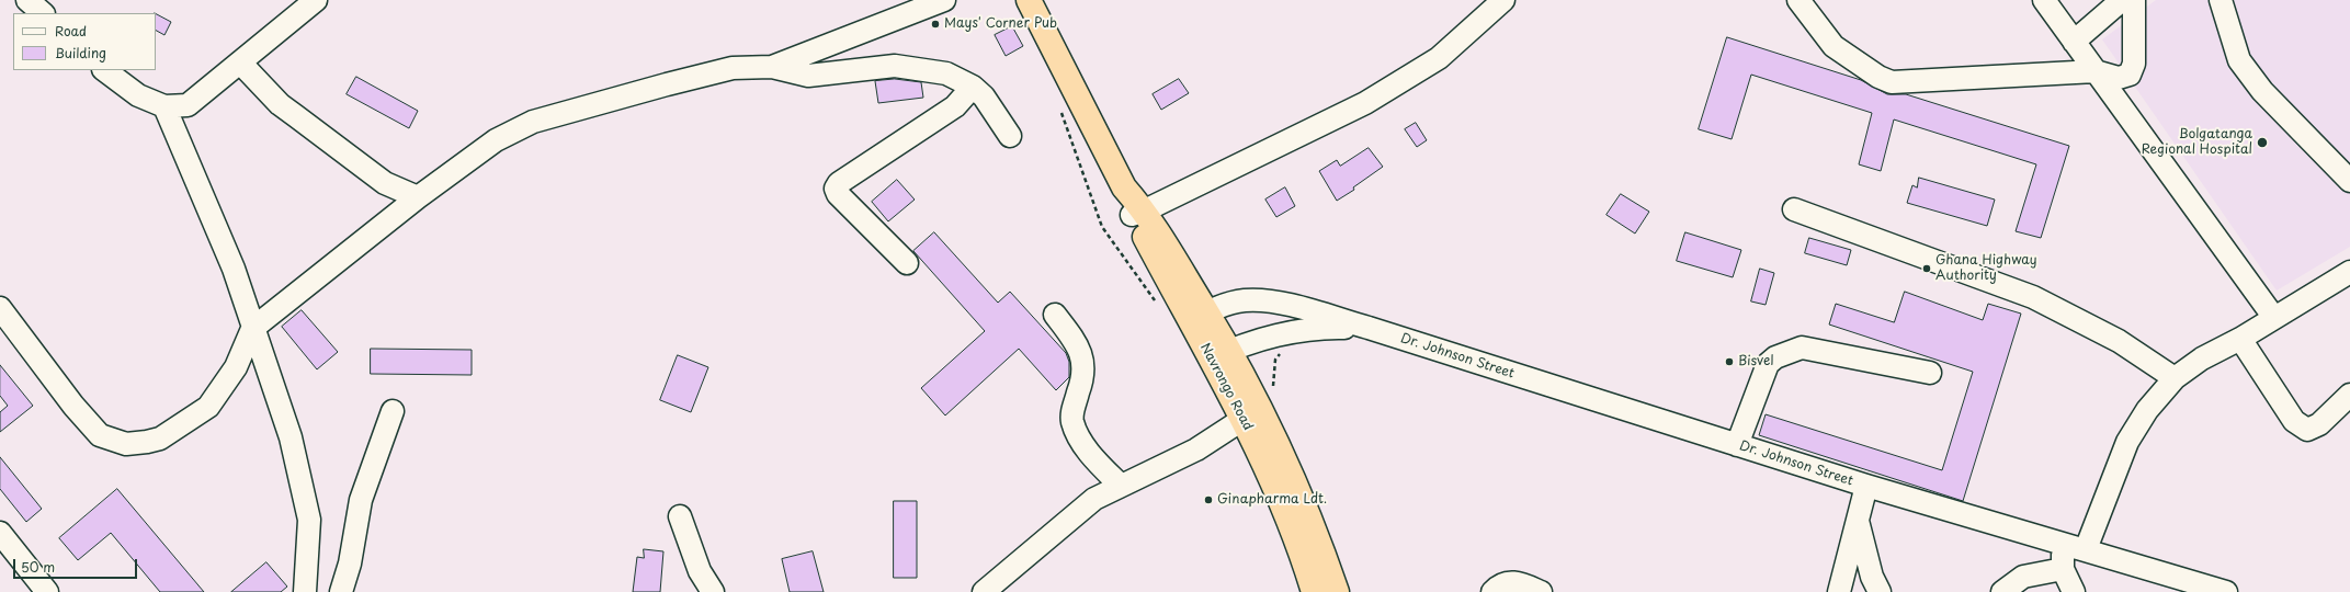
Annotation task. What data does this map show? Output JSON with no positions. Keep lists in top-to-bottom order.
{
  "streets": {
    "highway": ["Navrongo Road"],
    "street": ["Dr. Johnson Street"]
  },
  "crossings": [
    ["Dr. Johnson Street", "Navrongo Road"]
  ],
  "places": [
    "Mays' Corner Pub",
    "Bolgatanga Regional Hospital",
    "Ghana Highway Authority",
    "Bisvel",
    "Ginapharma Ldt."
  ],
  "legend": ["Road", "Building"],
  "scale_bar": "50 m"
}
